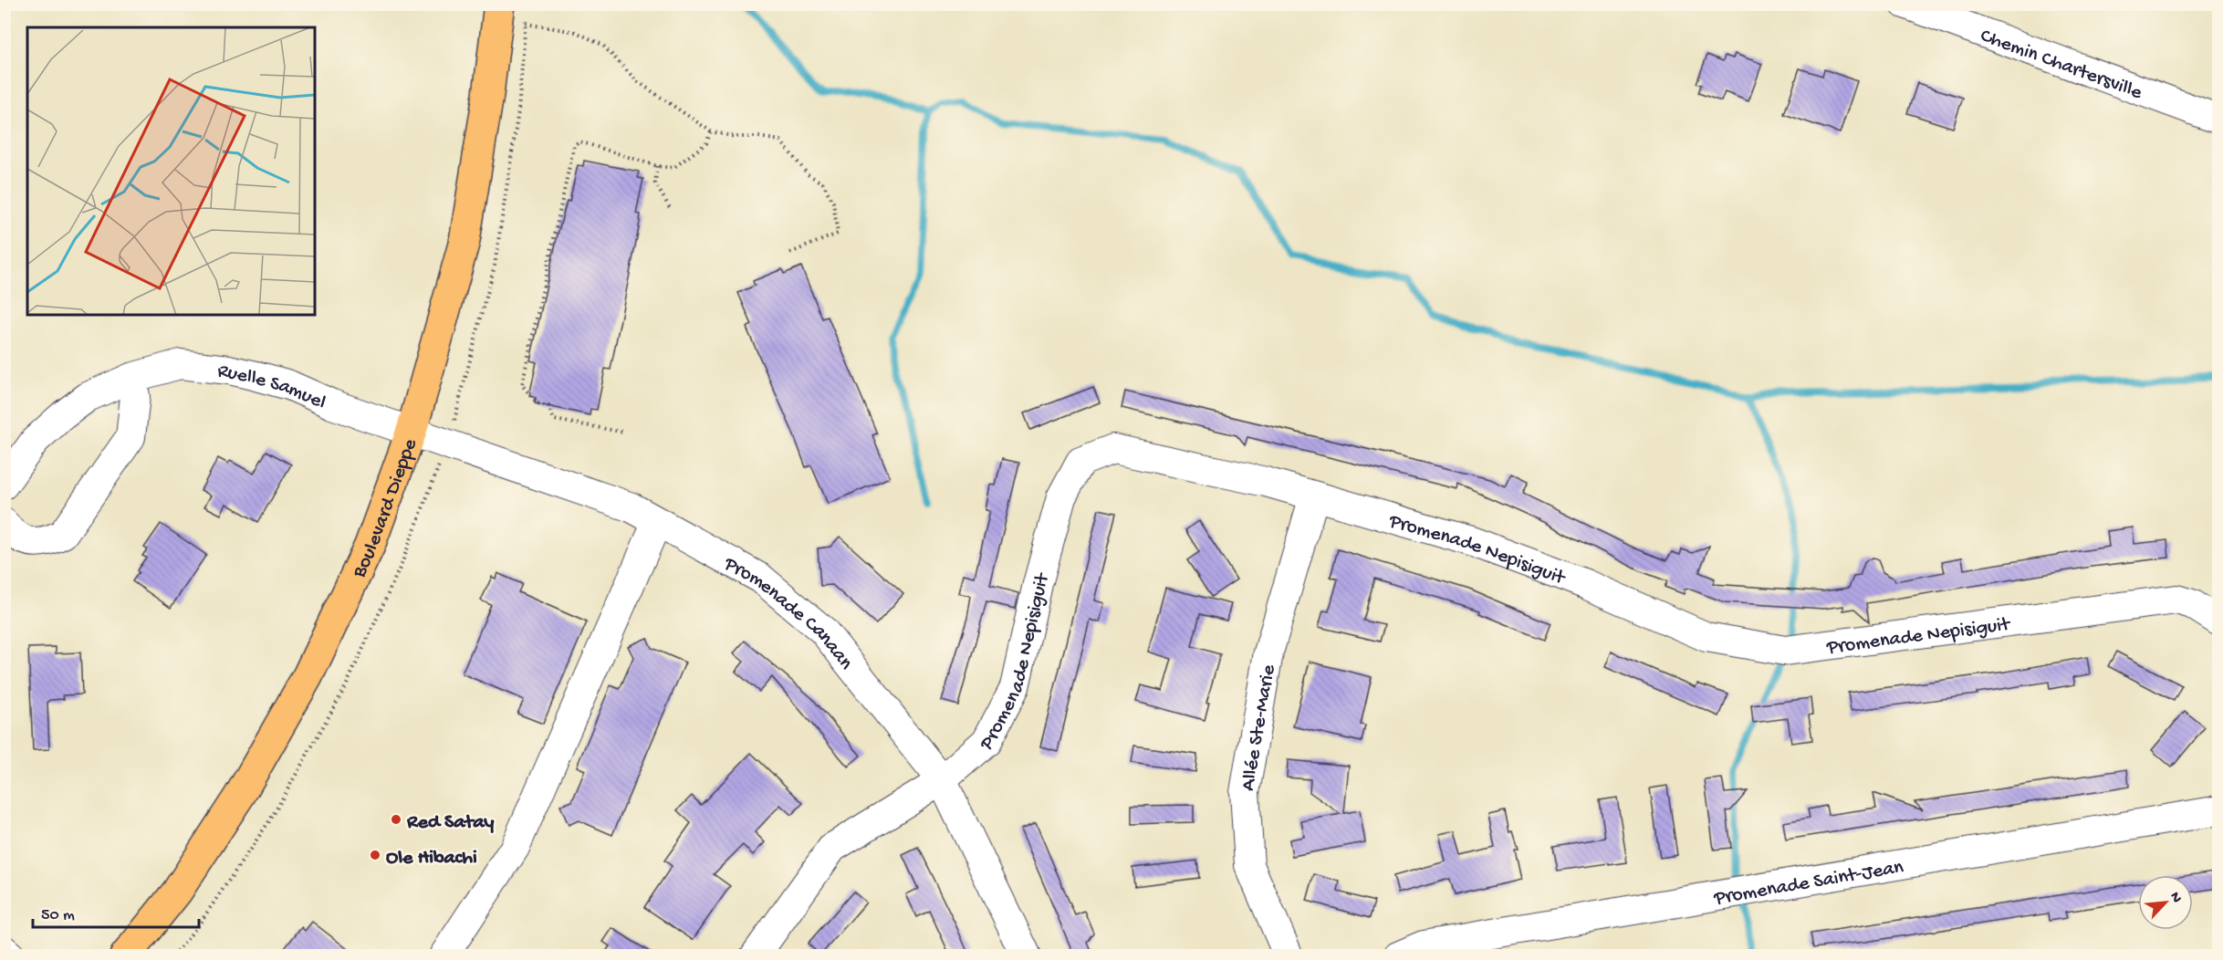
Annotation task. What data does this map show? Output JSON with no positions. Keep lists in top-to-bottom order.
{
  "streets": {
    "main road": ["Boulevard Dieppe"],
    "street": [
      "Chemin Chartersville",
      "Ruelle Samuel",
      "Promenade Nepisiguit",
      "Promenade Canaan",
      "Allée Ste-Marie",
      "Promenade Saint-Jean"
    ]
  },
  "crossings": [
    ["Ruelle Samuel", "Boulevard Dieppe"],
    ["Ruelle Samuel", "Promenade Canaan"],
    ["Boulevard Dieppe", "Promenade Canaan"],
    ["Promenade Nepisiguit", "Promenade Canaan"],
    ["Promenade Nepisiguit", "Allée Ste-Marie"]
  ],
  "places": ["Red Satay", "Ole Hibachi"],
  "scale_bar": "50 m",
  "north": "top right"
}
